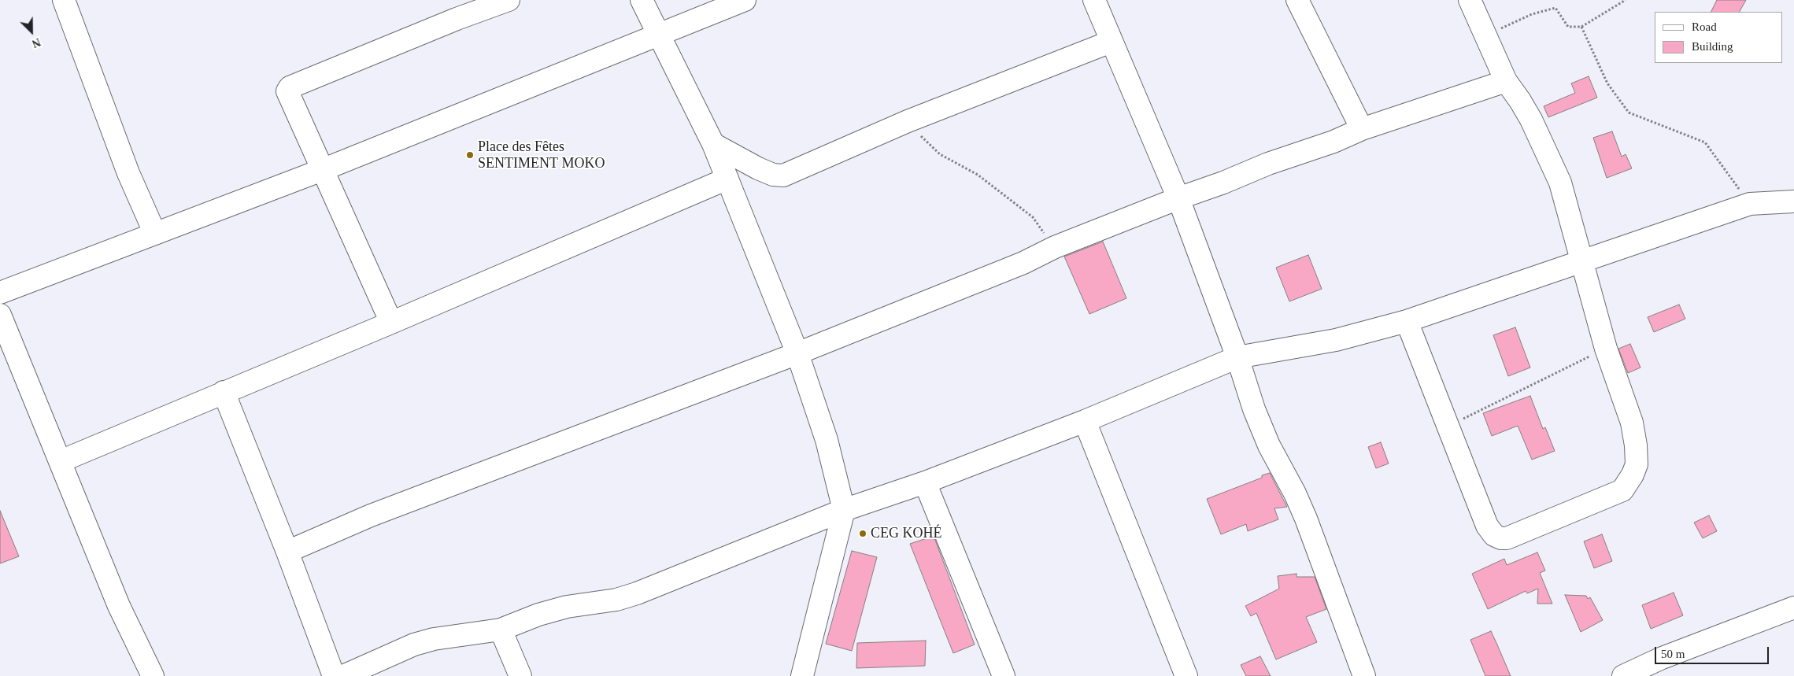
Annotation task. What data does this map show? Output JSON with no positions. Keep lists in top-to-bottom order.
{
  "places": ["Place des Fêtes SENTIMENT MOKO", "CEG KOHÉ"],
  "legend": ["Road", "Building"],
  "scale_bar": "50 m",
  "north": "bottom right"
}
